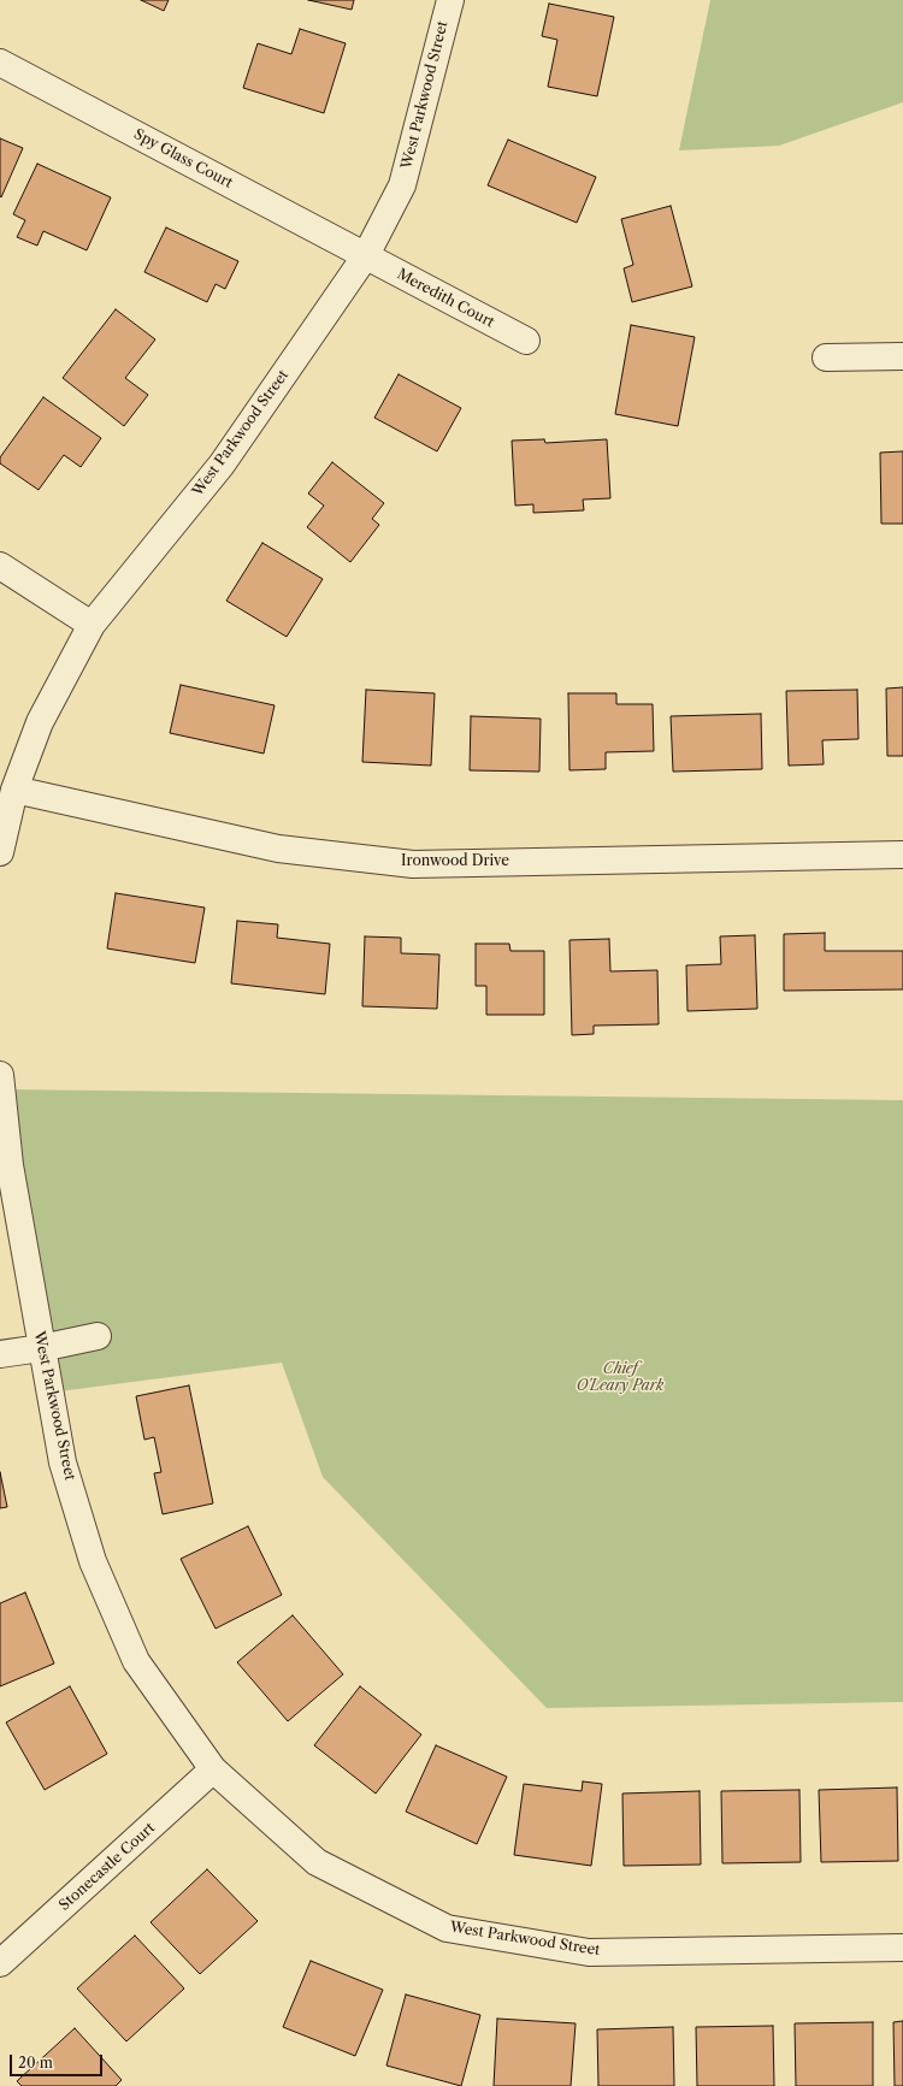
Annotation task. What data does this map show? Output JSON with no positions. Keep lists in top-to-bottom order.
{
  "streets": {
    "street": [
      "West Parkwood Street",
      "Spy Glass Court",
      "Meredith Court",
      "Ironwood Drive",
      "Stonecastle Court"
    ]
  },
  "crossings": [
    ["West Parkwood Street", "Spy Glass Court"],
    ["West Parkwood Street", "Meredith Court"],
    ["West Parkwood Street", "Ironwood Drive"],
    ["West Parkwood Street", "Stonecastle Court"],
    ["Spy Glass Court", "Meredith Court"]
  ],
  "parks": ["Chief O'Leary Park"],
  "scale_bar": "20 m"
}
